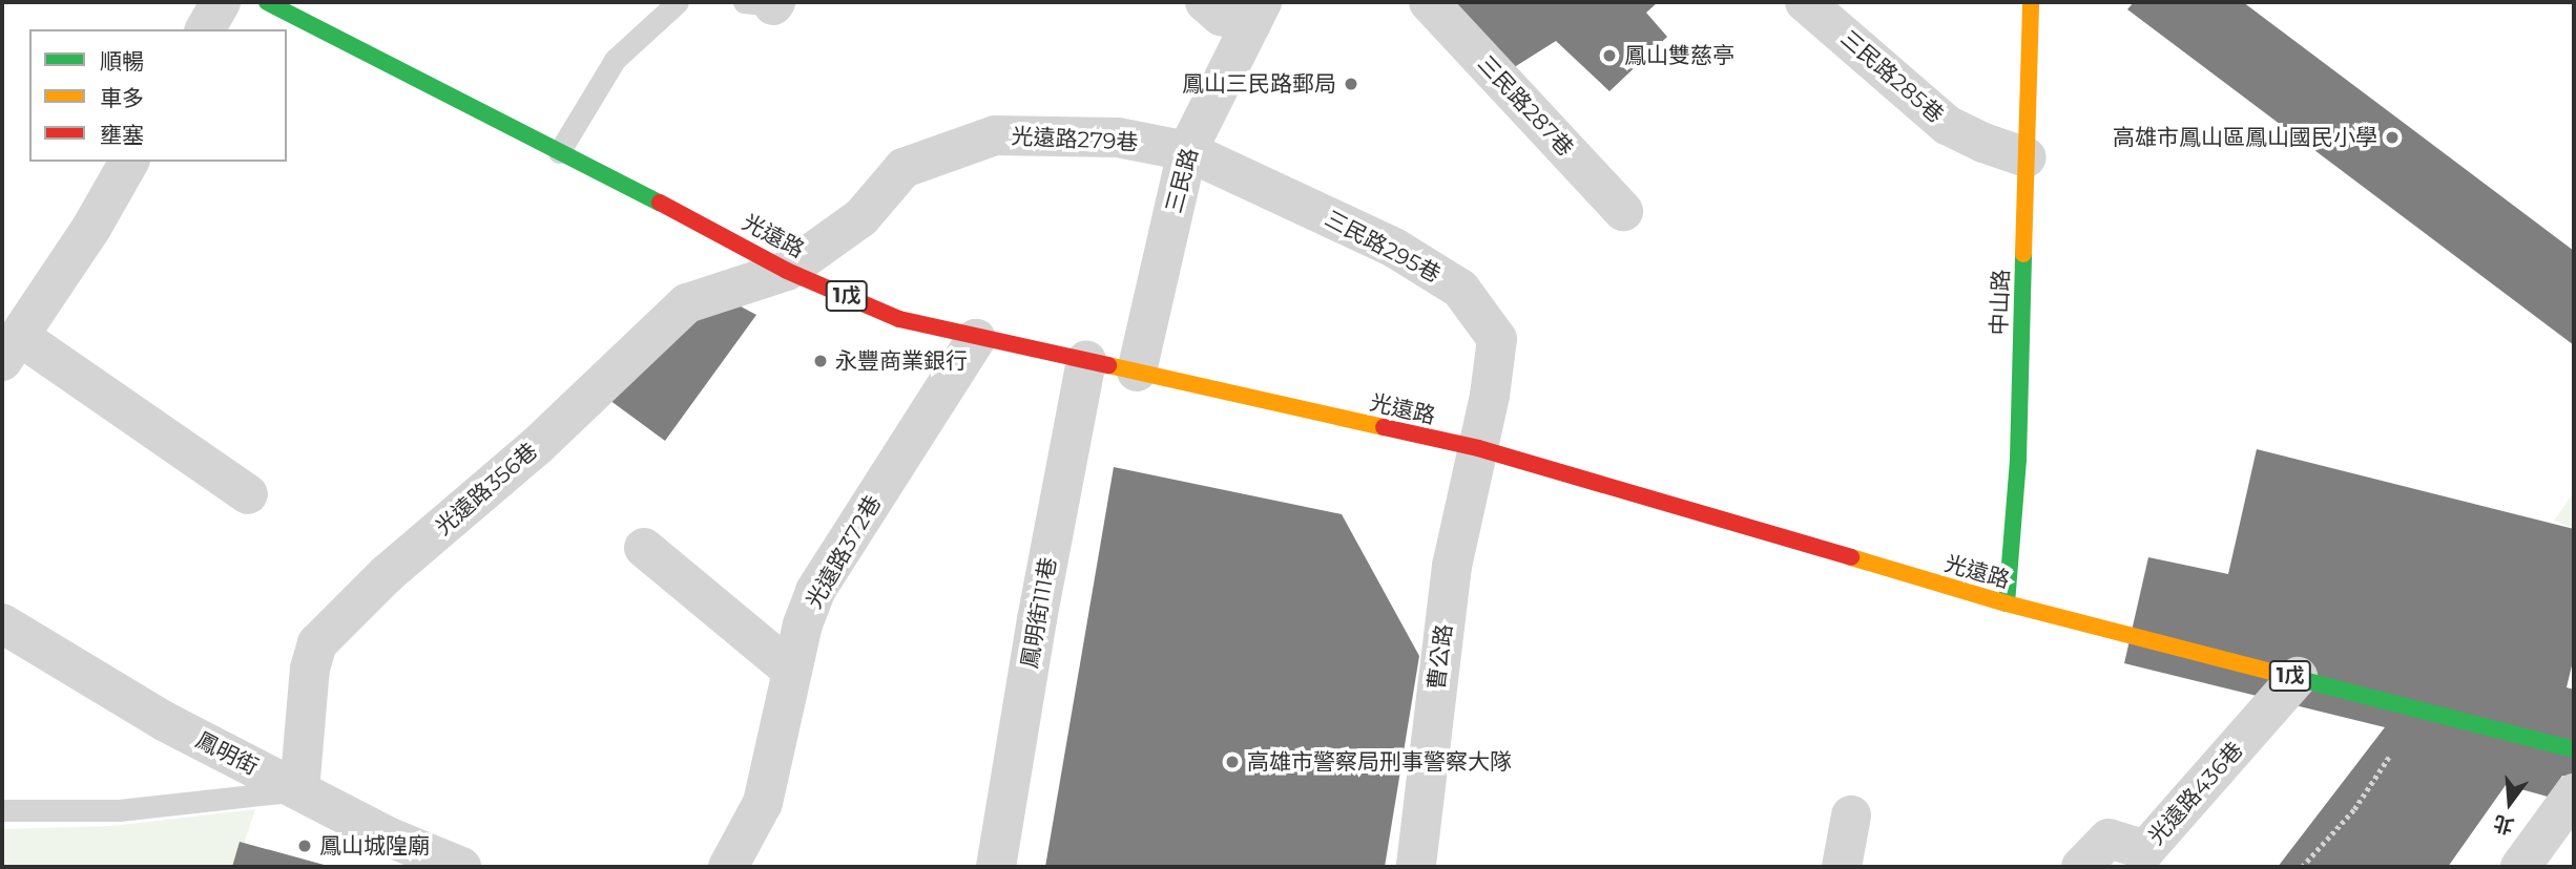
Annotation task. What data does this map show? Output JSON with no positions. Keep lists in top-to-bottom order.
{
  "streets": {
    "main road": ["光遠路", "1戊", "中山路"],
    "street": [
      "三民路285巷",
      "三民路287巷",
      "光遠路279巷",
      "三民路",
      "三民路295巷",
      "光遠路356巷",
      "光遠路372巷",
      "鳳明街111巷",
      "曹公路",
      "鳳明街",
      "光遠路436巷"
    ]
  },
  "crossings": [
    ["三民路285巷", "中山路"],
    ["光遠路279巷", "三民路"],
    ["光遠路279巷", "光遠路"],
    ["光遠路279巷", "三民路295巷"],
    ["光遠路279巷", "光遠路356巷"],
    ["三民路", "光遠路"],
    ["三民路", "三民路295巷"],
    ["光遠路", "三民路295巷"],
    ["光遠路", "中山路"],
    ["光遠路", "光遠路356巷"],
    ["光遠路", "光遠路372巷"],
    ["光遠路", "鳳明街111巷"],
    ["光遠路", "曹公路"],
    ["光遠路", "光遠路436巷"],
    ["三民路295巷", "曹公路"],
    ["光遠路356巷", "鳳明街"]
  ],
  "places": [
    "鳳山雙慈亭",
    "鳳山三民路郵局",
    "高雄市鳳山區鳳山國民小學",
    "永豐商業銀行",
    "高雄市警察局刑事警察大隊",
    "鳳山城隍廟"
  ],
  "legend": ["順暢", "車多", "壅塞"],
  "north": "bottom"
}
